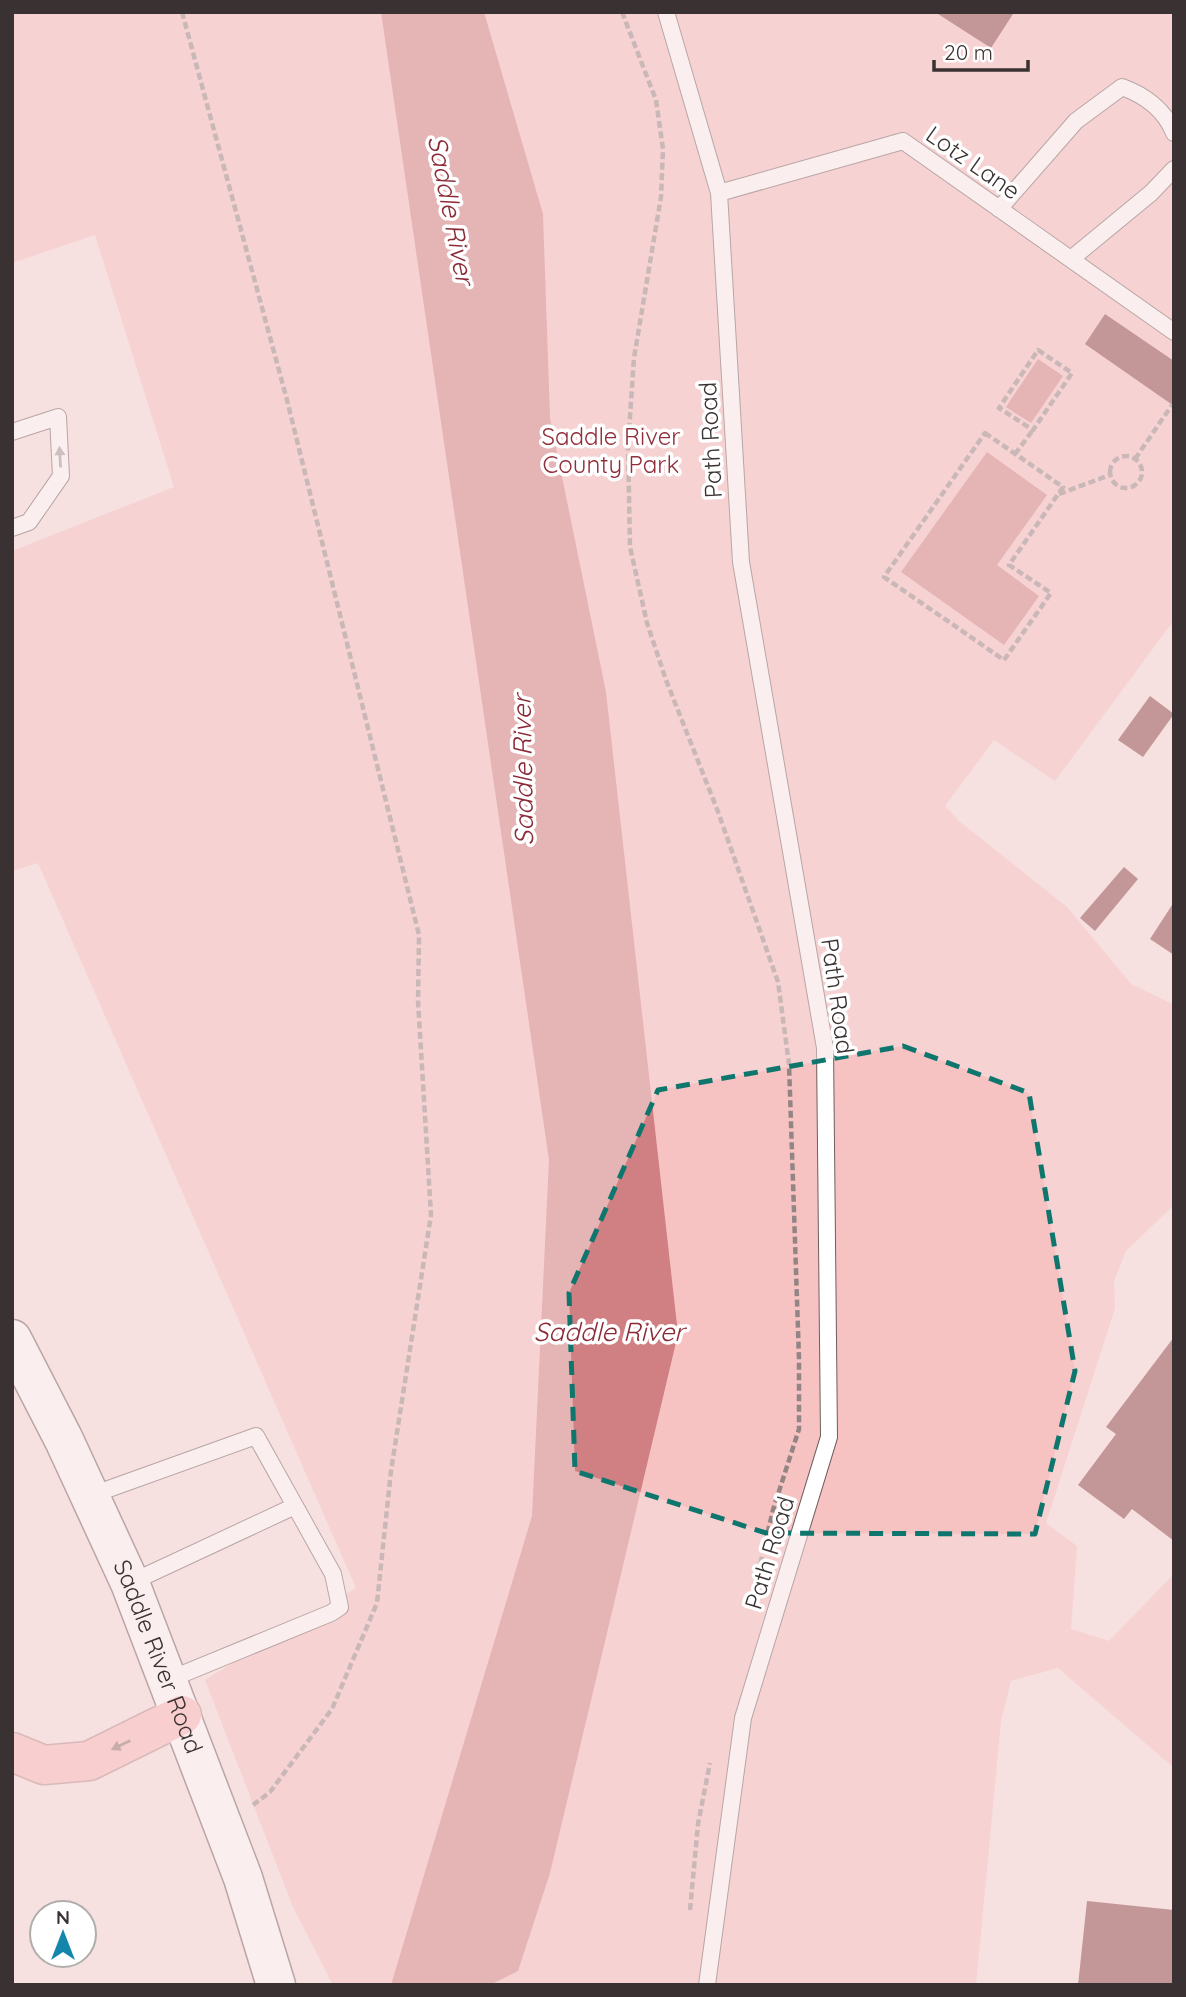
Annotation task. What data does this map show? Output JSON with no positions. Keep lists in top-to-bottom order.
{
  "streets": {
    "street": ["Saddle River Road"],
    "lane": ["Lotz Lane", "Path Road"]
  },
  "crossings": [
    ["Lotz Lane", "Path Road"]
  ],
  "water": ["Saddle River"],
  "parks": ["Saddle River County Park"],
  "scale_bar": "20 m",
  "north": "top"
}
